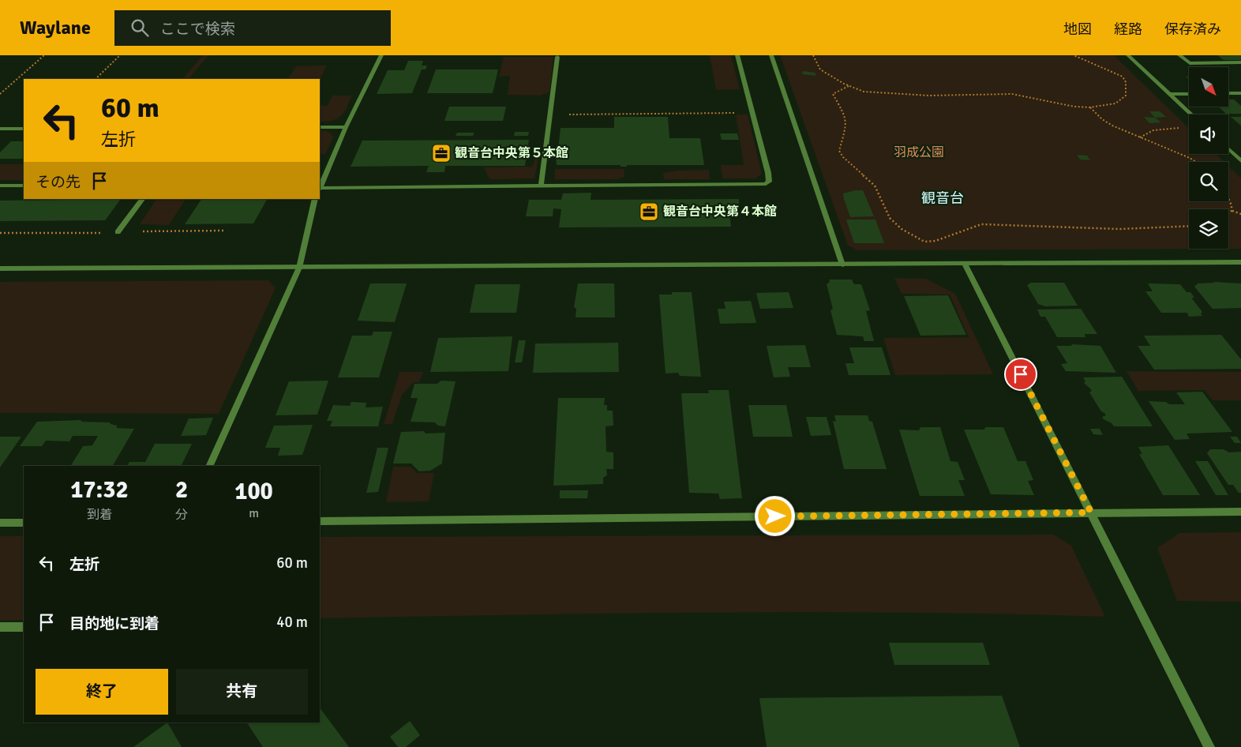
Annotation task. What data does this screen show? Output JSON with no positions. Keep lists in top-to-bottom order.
{
  "districts": ["観音台"],
  "parks": ["羽成公園"],
  "places": {
    "office": ["観音台中央第５本館", "観音台中央第４本館"]
  },
  "north": "bottom right",
  "page": {
    "header": "Waylane",
    "search": "ここで検索",
    "nav": ["地図", "経路", "保存済み"],
    "turn": ["60 m", "左折"],
    "then": "その先",
    "eta": [
      "17:32",
      "到着",
      "2",
      "分",
      "100",
      "m"
    ],
    "list": [
      {
        "name": "左折",
        "value": "60 m"
      },
      {
        "name": "目的地に到着",
        "value": "40 m"
      }
    ],
    "buttons": ["終了", "共有"]
  }
}
